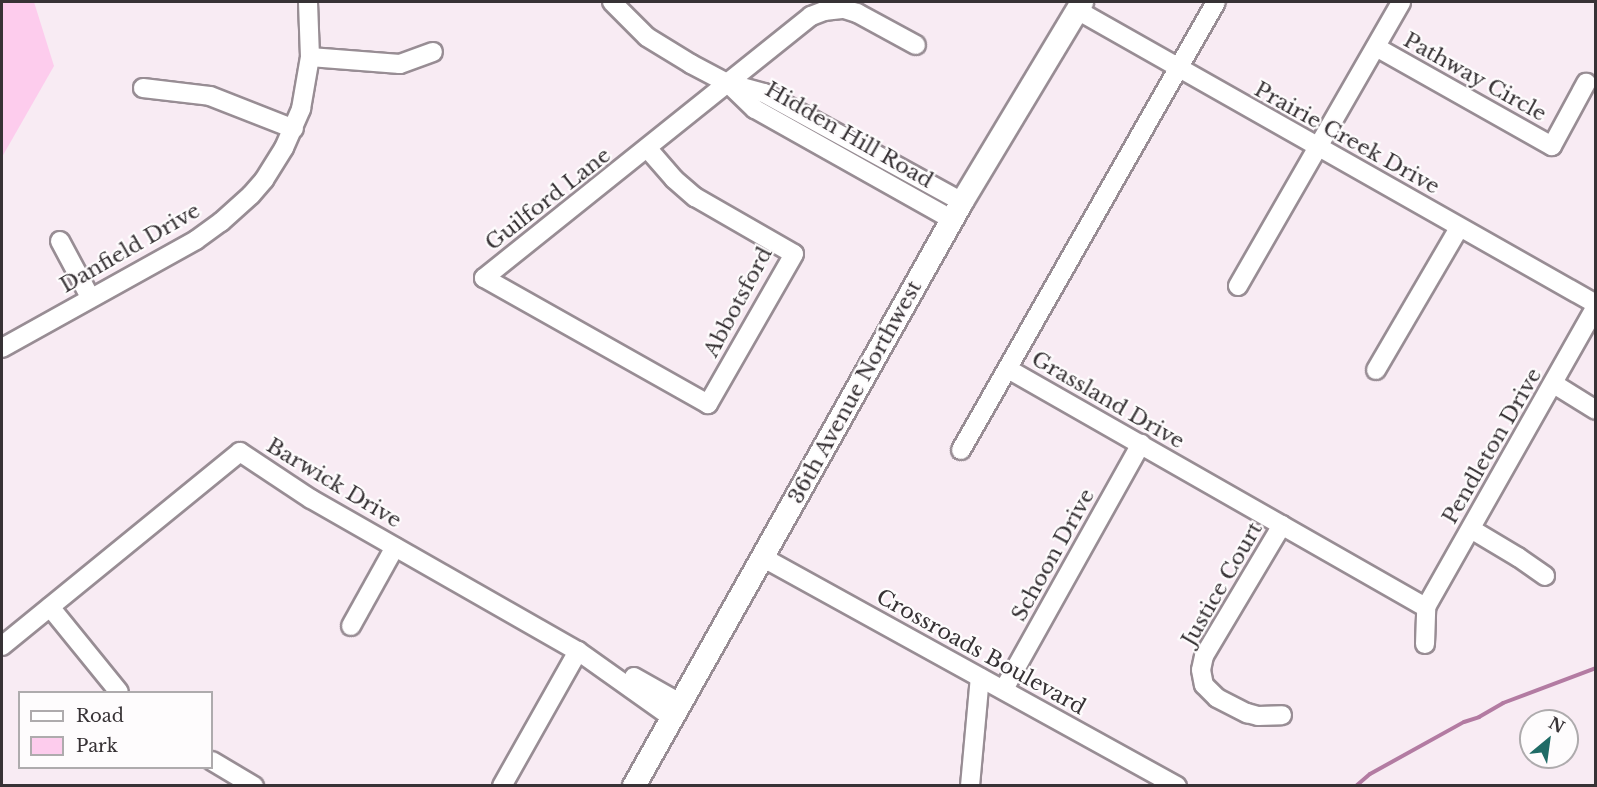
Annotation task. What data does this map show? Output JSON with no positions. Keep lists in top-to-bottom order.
{
  "streets": {
    "main road": ["36th Avenue Northwest"],
    "street": [
      "Pathway Circle",
      "Hidden Hill Road",
      "Prairie Creek Drive",
      "Guilford Lane",
      "Danfield Drive",
      "Abbotsford",
      "Grassland Drive",
      "Pendleton Drive",
      "Barwick Drive",
      "Schoon Drive",
      "Justice Court",
      "Crossroads Boulevard"
    ]
  },
  "crossings": [
    ["Hidden Hill Road", "Guilford Lane"],
    ["Hidden Hill Road", "36th Avenue Northwest"],
    ["Prairie Creek Drive", "36th Avenue Northwest"],
    ["Prairie Creek Drive", "Grassland Drive"],
    ["Prairie Creek Drive", "Pendleton Drive"],
    ["Guilford Lane", "Abbotsford"],
    ["36th Avenue Northwest", "Barwick Drive"],
    ["36th Avenue Northwest", "Crossroads Boulevard"],
    ["Grassland Drive", "Pendleton Drive"],
    ["Grassland Drive", "Schoon Drive"],
    ["Grassland Drive", "Justice Court"],
    ["Schoon Drive", "Crossroads Boulevard"]
  ],
  "legend": ["Road", "Park"],
  "north": "top right"
}
